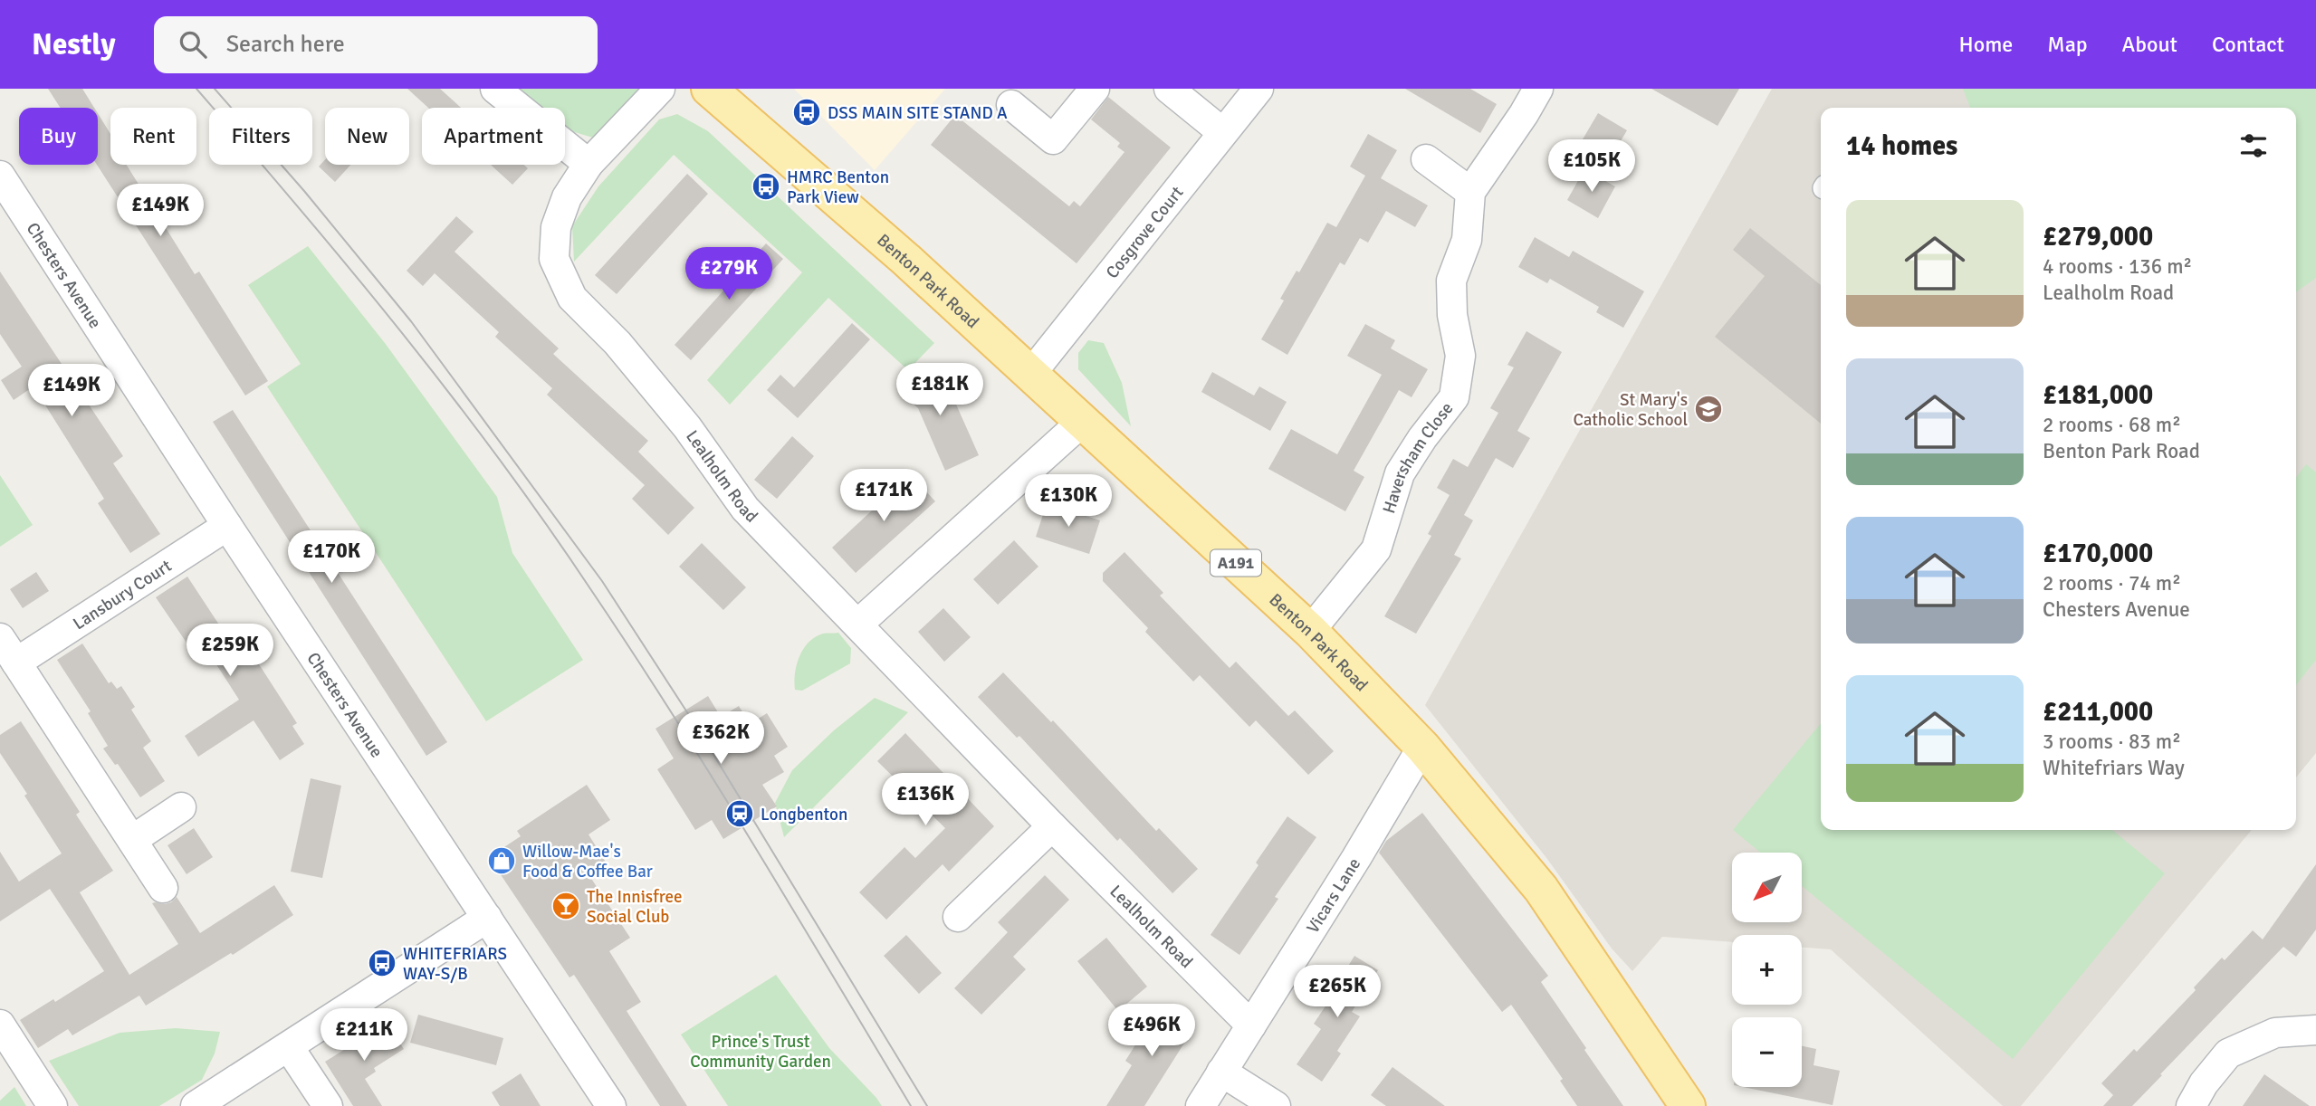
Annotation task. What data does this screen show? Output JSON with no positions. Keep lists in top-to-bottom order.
{
  "streets": {
    "main road": ["Benton Park Road", "A191"],
    "street": [
      "Cosgrove Court",
      "Chesters Avenue",
      "Haversham Close",
      "Lealholm Road",
      "Lansbury Court",
      "Vicars Lane"
    ]
  },
  "crossings": [
    ["Cosgrove Court", "Benton Park Road"],
    ["Chesters Avenue", "Lansbury Court"],
    ["Benton Park Road", "Haversham Close"],
    ["Benton Park Road", "Vicars Lane"],
    ["Lealholm Road", "Vicars Lane"]
  ],
  "parks": ["Prince's Trust Community Garden"],
  "places": {
    "bus stop": ["DSS MAIN SITE STAND A", "HMRC Benton Park View", "WHITEFRIARS WAY-S/B"],
    "school or university": ["St Mary's Catholic School"],
    "station": ["Longbenton"],
    "shop": ["Willow-Mae's Food & Coffee Bar"],
    "bar": ["The Innisfree Social Club"]
  },
  "north": "bottom left",
  "page": {
    "header": "Nestly",
    "search": "Search here",
    "nav": [
      "Home",
      "Map",
      "About",
      "Contact"
    ],
    "chip": [
      "Buy",
      "Rent",
      "Filters",
      "New",
      "Apartment"
    ],
    "heading": "14 homes",
    "price": [
      "£105K",
      "£149K",
      "£279K",
      "£181K",
      "£149K",
      "£171K",
      "£130K",
      "£170K",
      "£259K",
      "£362K",
      "£136K",
      "£265K",
      "£496K",
      "£211K"
    ],
    "list": [
      {
        "name": "£279,000",
        "note": "4 rooms · 136 m² · Lealholm Road"
      },
      {
        "name": "£181,000",
        "note": "2 rooms · 68 m² · Benton Park Road"
      },
      {
        "name": "£170,000",
        "note": "2 rooms · 74 m² · Chesters Avenue"
      },
      {
        "name": "£211,000",
        "note": "3 rooms · 83 m² · Whitefriars Way"
      }
    ],
    "map_buttons": ["+", "−"]
  }
}
